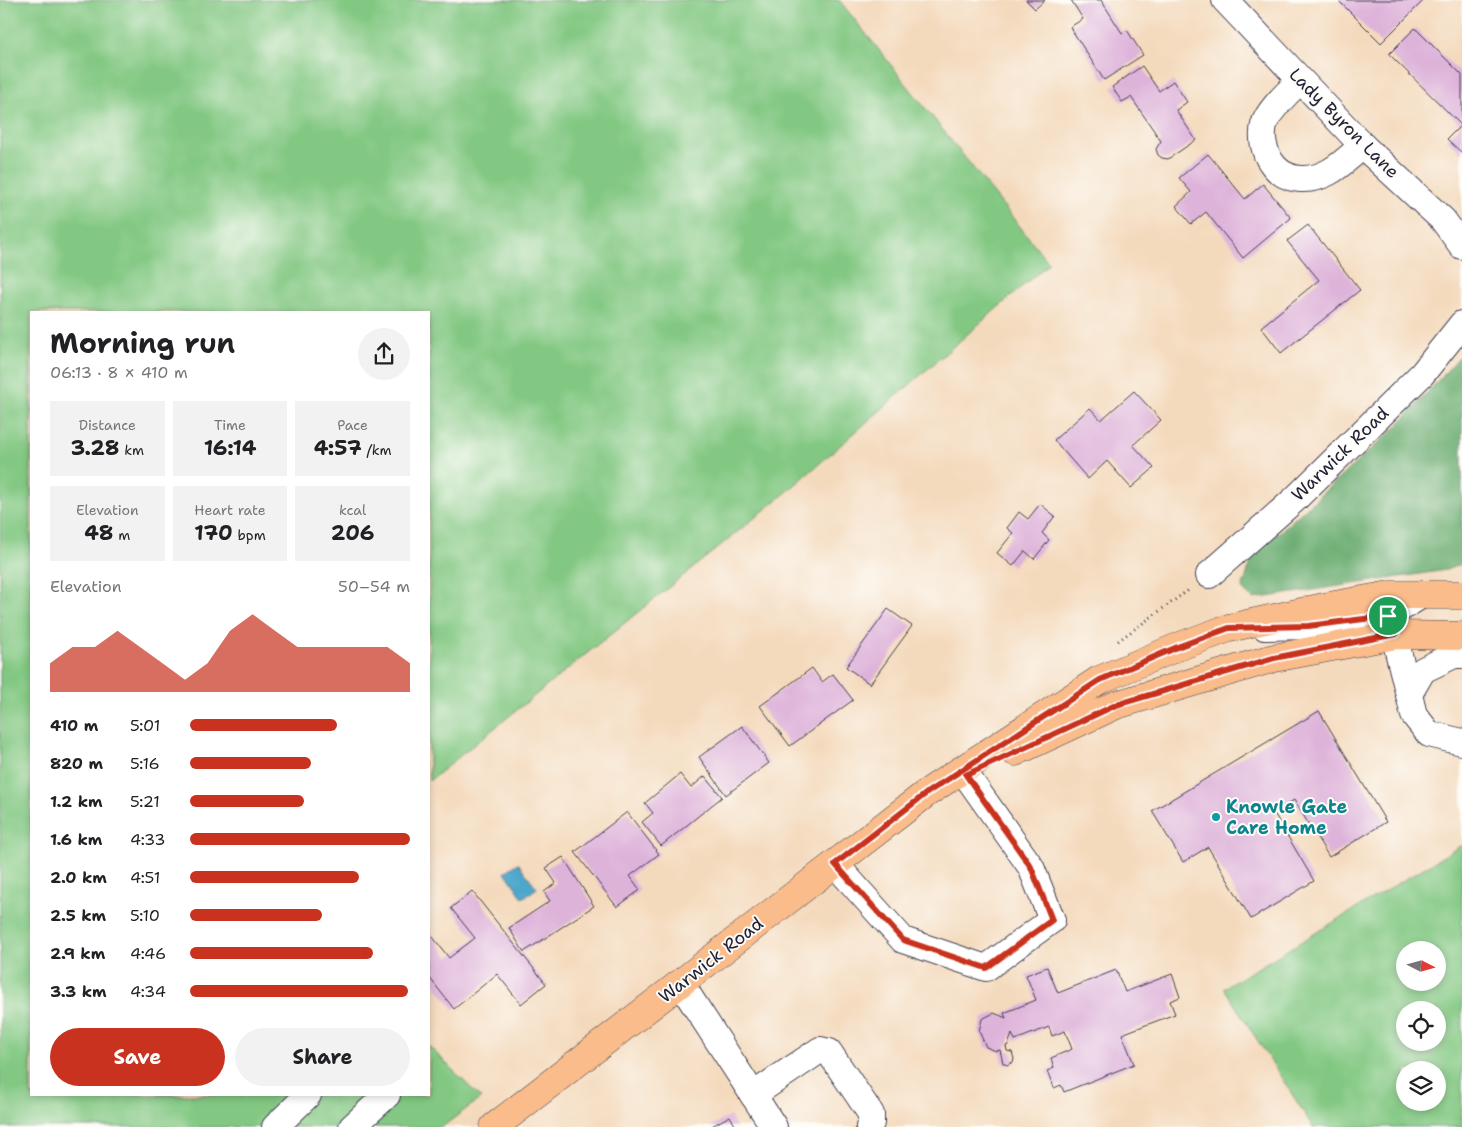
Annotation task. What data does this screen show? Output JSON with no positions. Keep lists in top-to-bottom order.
{
  "streets": {
    "main road": ["Warwick Road"],
    "street": ["Lady Byron Lane"]
  },
  "places": ["Knowle Gate Care Home"],
  "north": "right",
  "page": {
    "heading": ["Morning run", "06:13 · 8 × 410 m"],
    "stats": [
      ["Distance", "3.28 km"],
      ["Time", "16:14"],
      ["Pace", "4:57 /km"],
      ["Elevation", "48 m"],
      ["Heart rate", "170 bpm"],
      ["kcal", "206"]
    ],
    "chart": ["Elevation", "50–54 m"],
    "list": [
      {
        "name": "410 m",
        "note": "5:01"
      },
      {
        "name": "820 m",
        "note": "5:16"
      },
      {
        "name": "1.2 km",
        "note": "5:21"
      },
      {
        "name": "1.6 km",
        "note": "4:33"
      },
      {
        "name": "2.0 km",
        "note": "4:51"
      },
      {
        "name": "2.5 km",
        "note": "5:10"
      },
      {
        "name": "2.9 km",
        "note": "4:46"
      },
      {
        "name": "3.3 km",
        "note": "4:34"
      }
    ],
    "buttons": ["Save", "Share"]
  }
}
